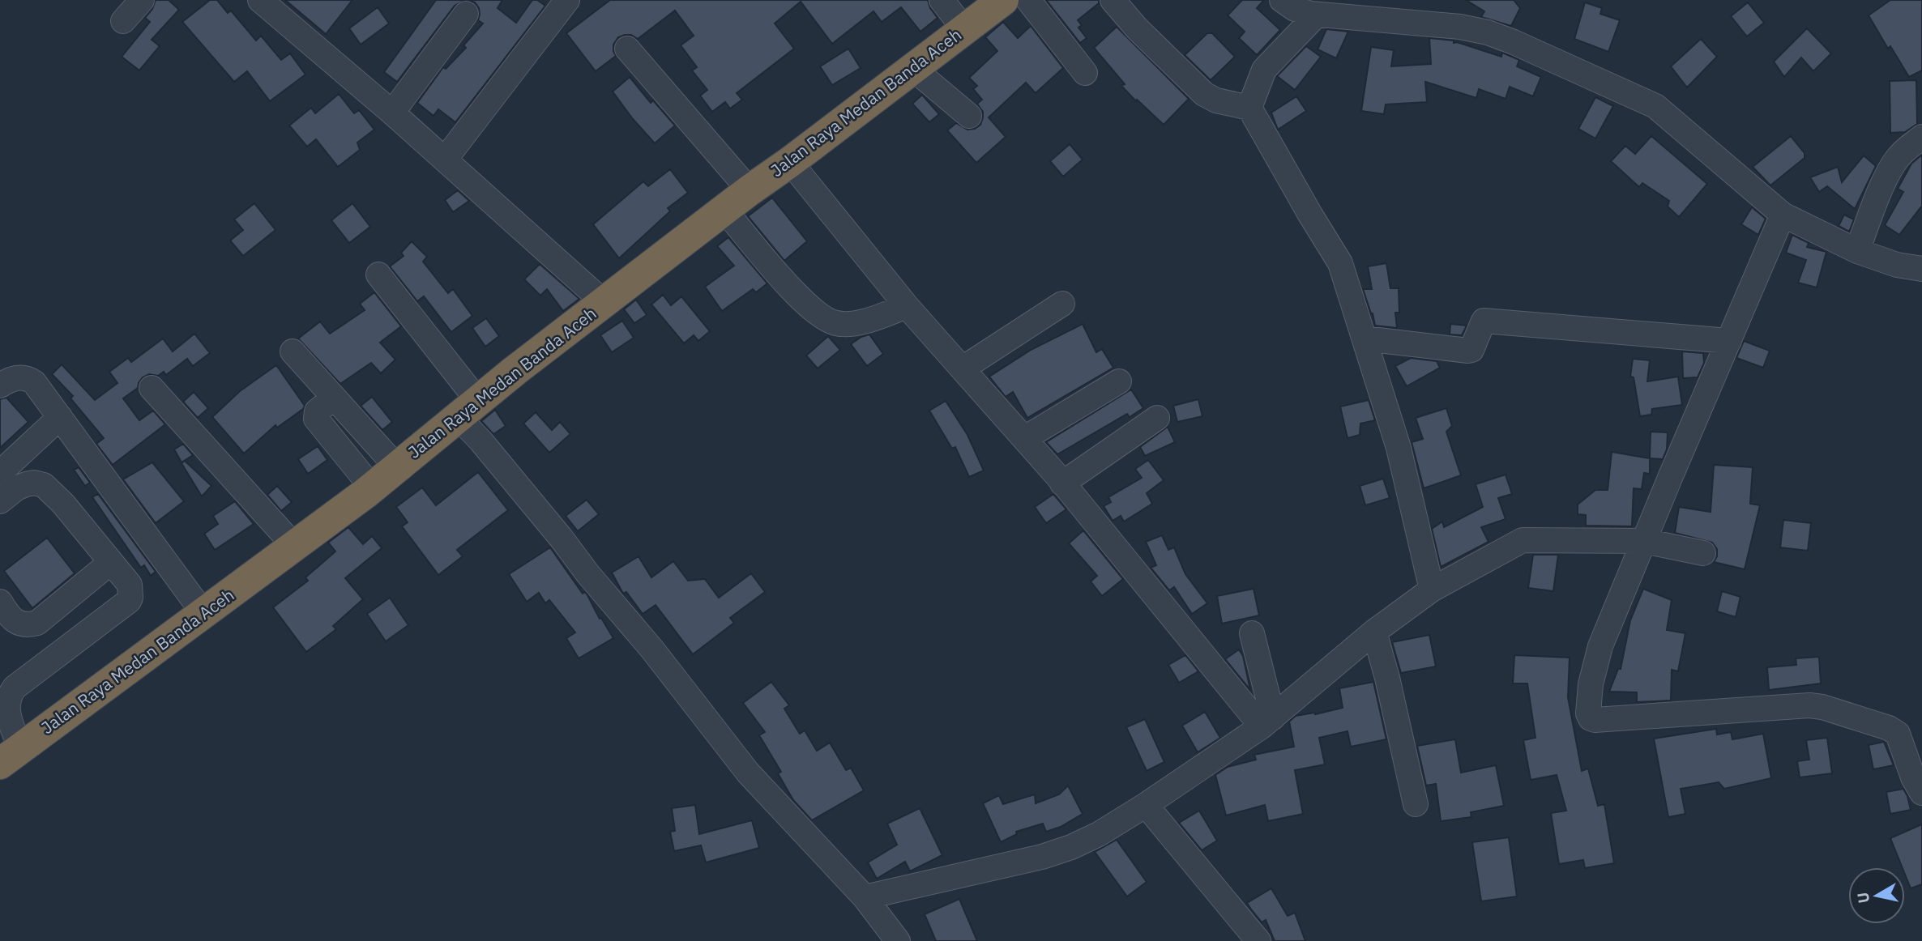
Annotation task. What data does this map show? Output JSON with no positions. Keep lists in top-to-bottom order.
{
  "streets": {
    "highway": ["Jalan Raya Medan Banda Aceh"]
  },
  "north": "left"
}
